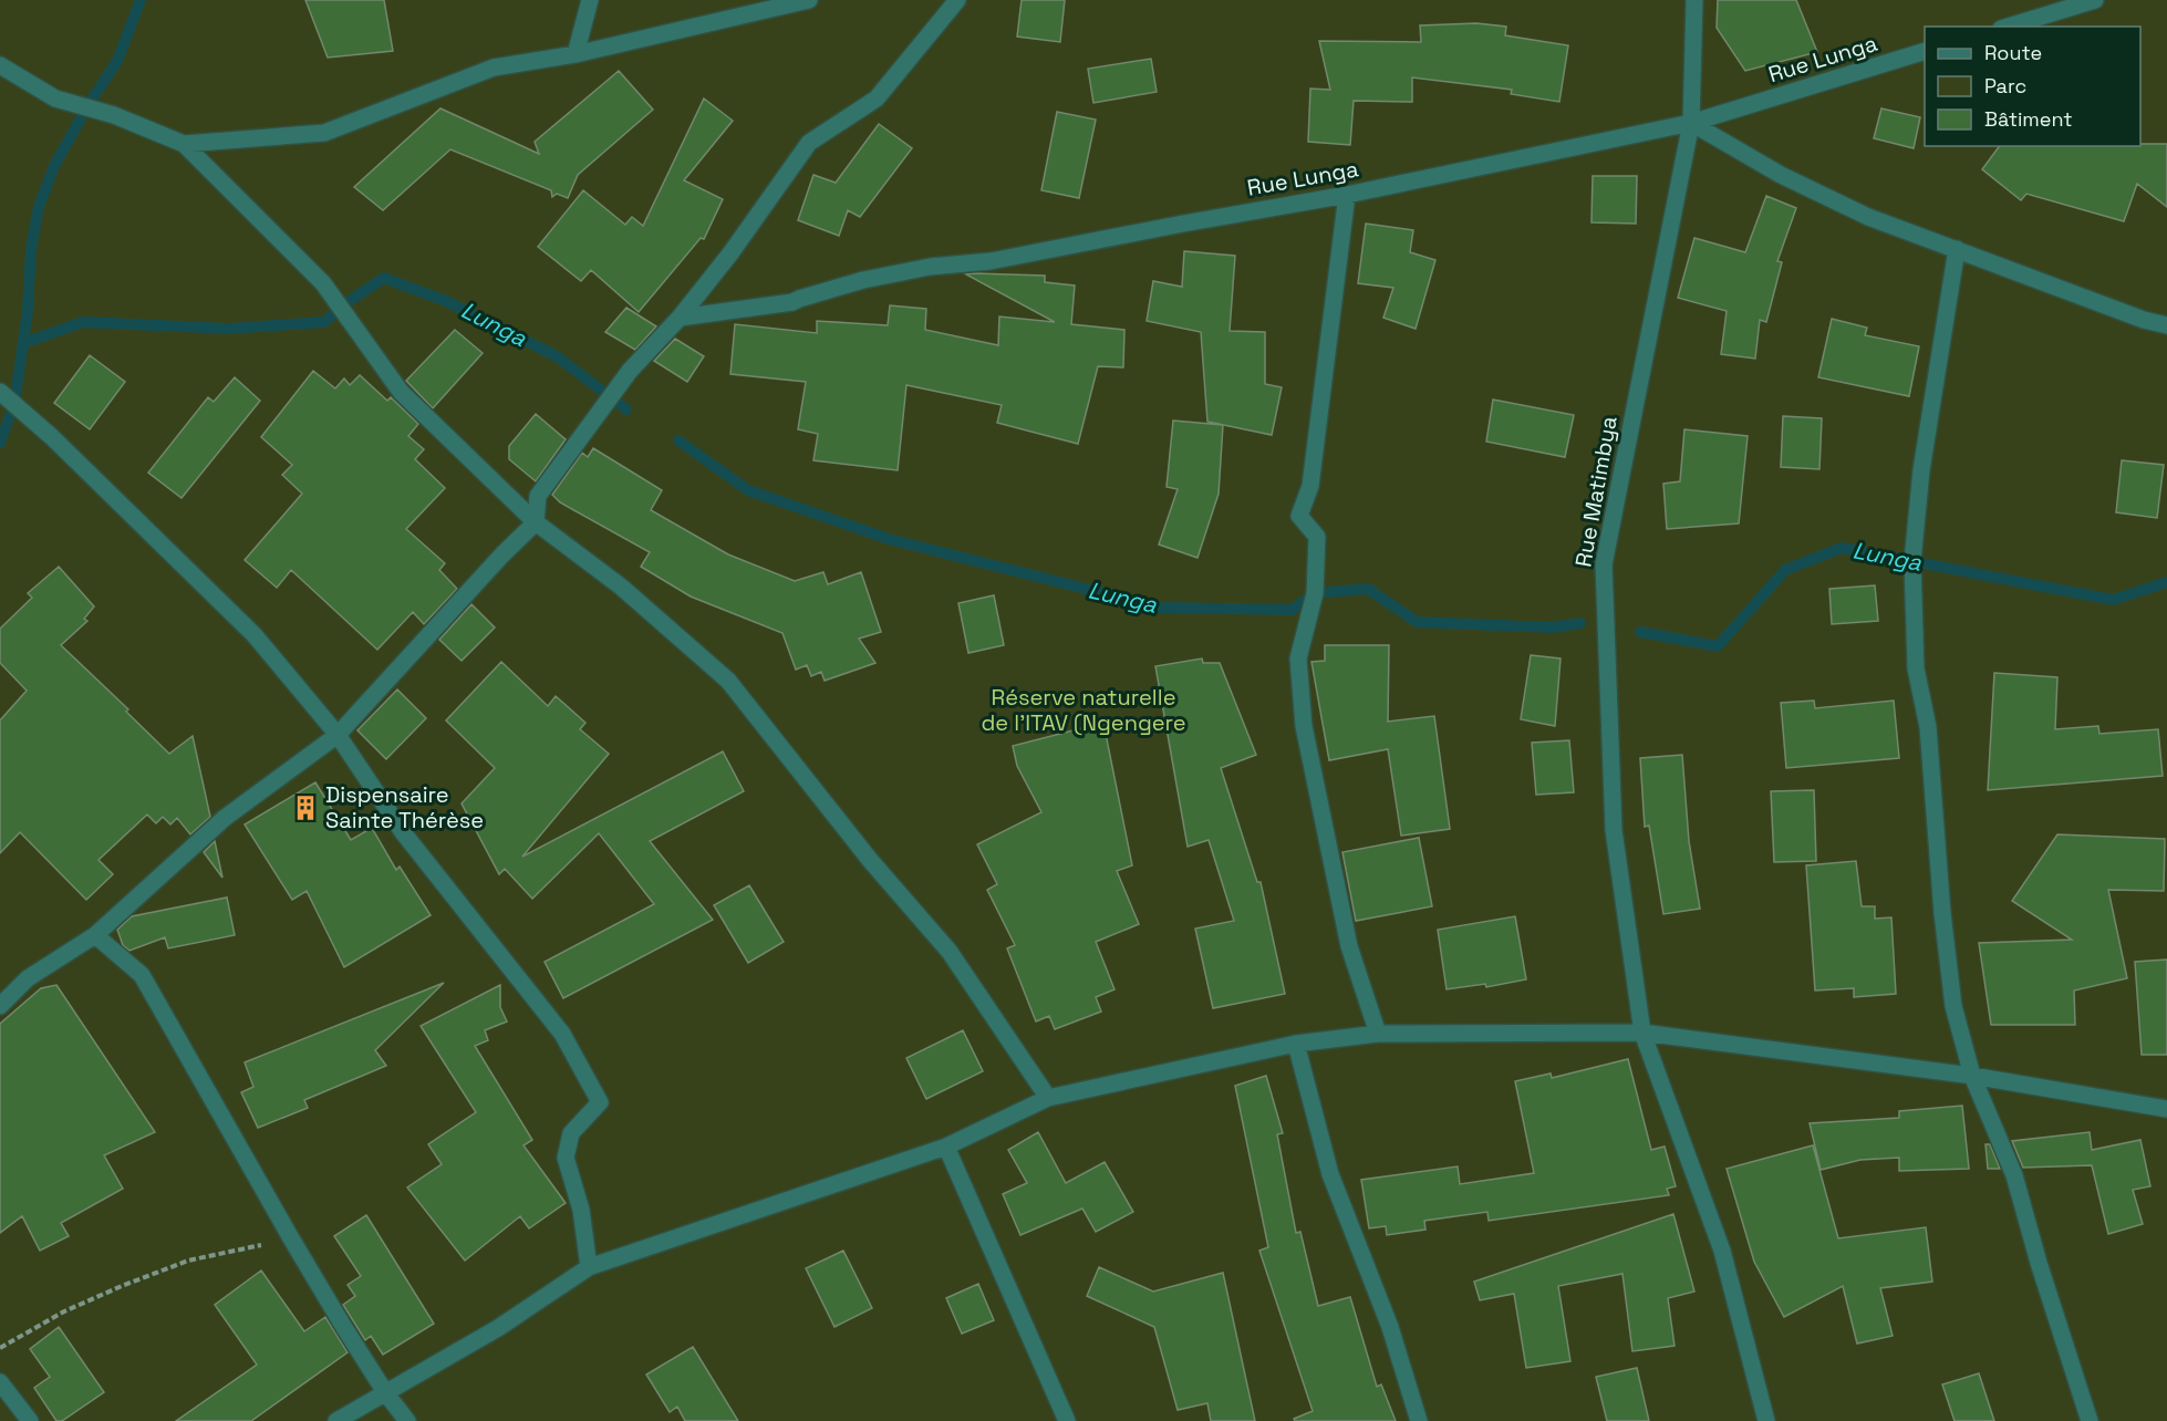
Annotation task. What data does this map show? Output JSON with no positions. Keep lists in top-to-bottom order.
{
  "streets": {
    "street": ["Rue Lunga", "Rue Matimbya"]
  },
  "crossings": [
    ["Rue Lunga", "Rue Matimbya"]
  ],
  "water": ["Lunga"],
  "parks": ["Réserve naturelle de l'ITAV (Ngengere"],
  "places": {
    "building": ["Dispensaire Sainte Thérèse"]
  },
  "legend": ["Route", "Parc", "Bâtiment"]
}
